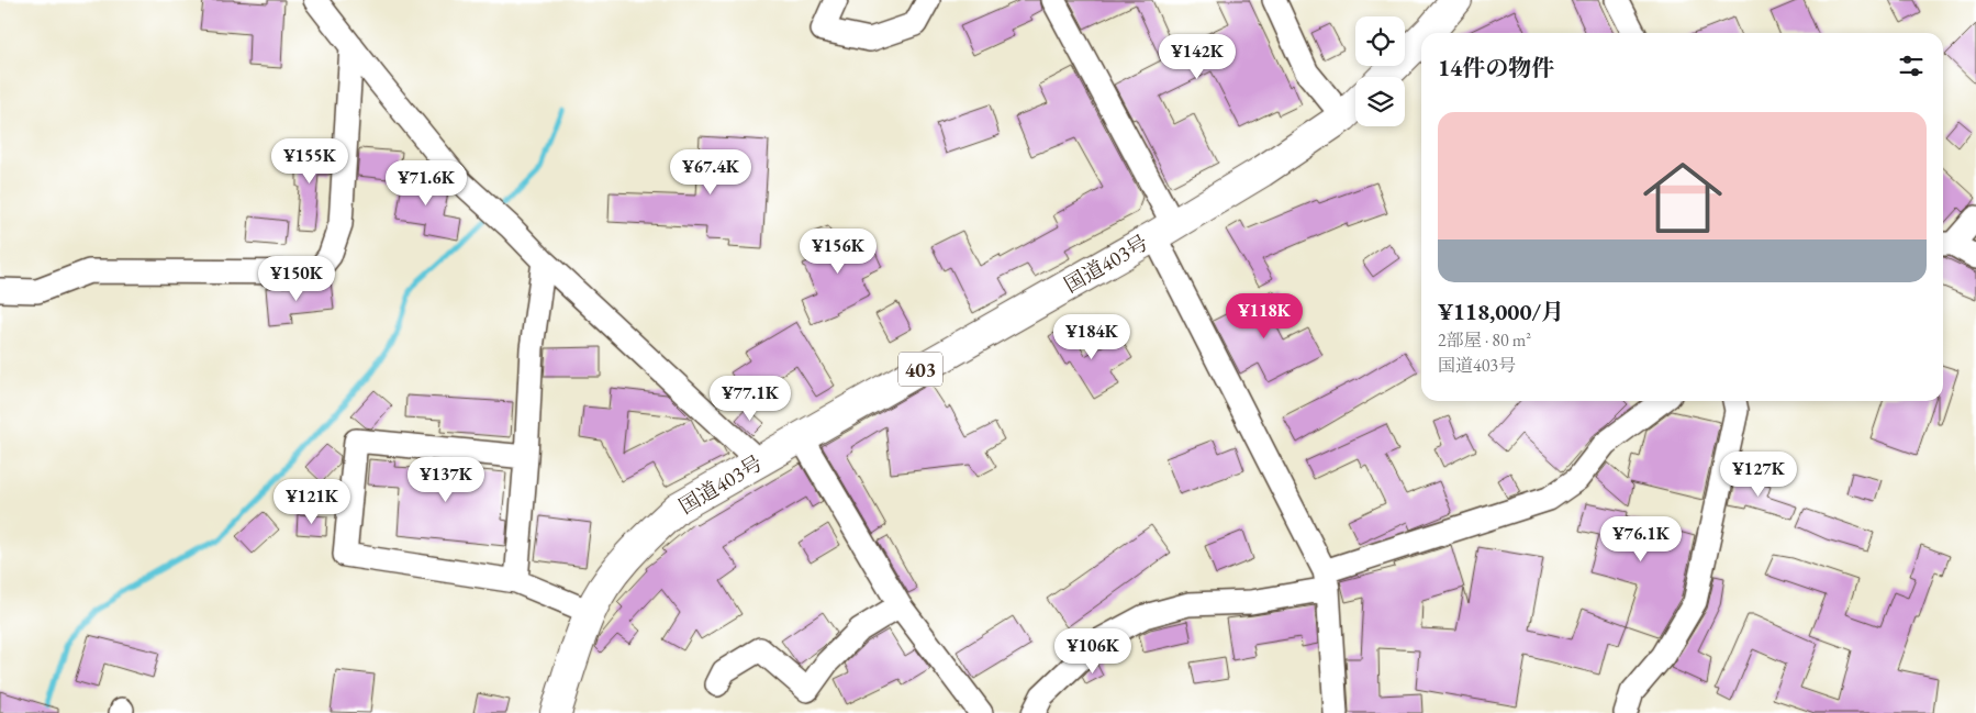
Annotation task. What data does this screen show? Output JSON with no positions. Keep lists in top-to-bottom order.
{
  "streets": {
    "highway": ["国道403号", "403"]
  },
  "page": {
    "heading": "14件の物件",
    "price": [
      "¥142K",
      "¥155K",
      "¥67.4K",
      "¥71.6K",
      "¥156K",
      "¥150K",
      "¥118K",
      "¥184K",
      "¥77.1K",
      "¥127K",
      "¥137K",
      "¥121K",
      "¥76.1K",
      "¥106K"
    ],
    "list": [
      {
        "name": "¥118,000/月",
        "note": "2部屋 · 80 m² · 国道403号"
      }
    ]
  }
}
